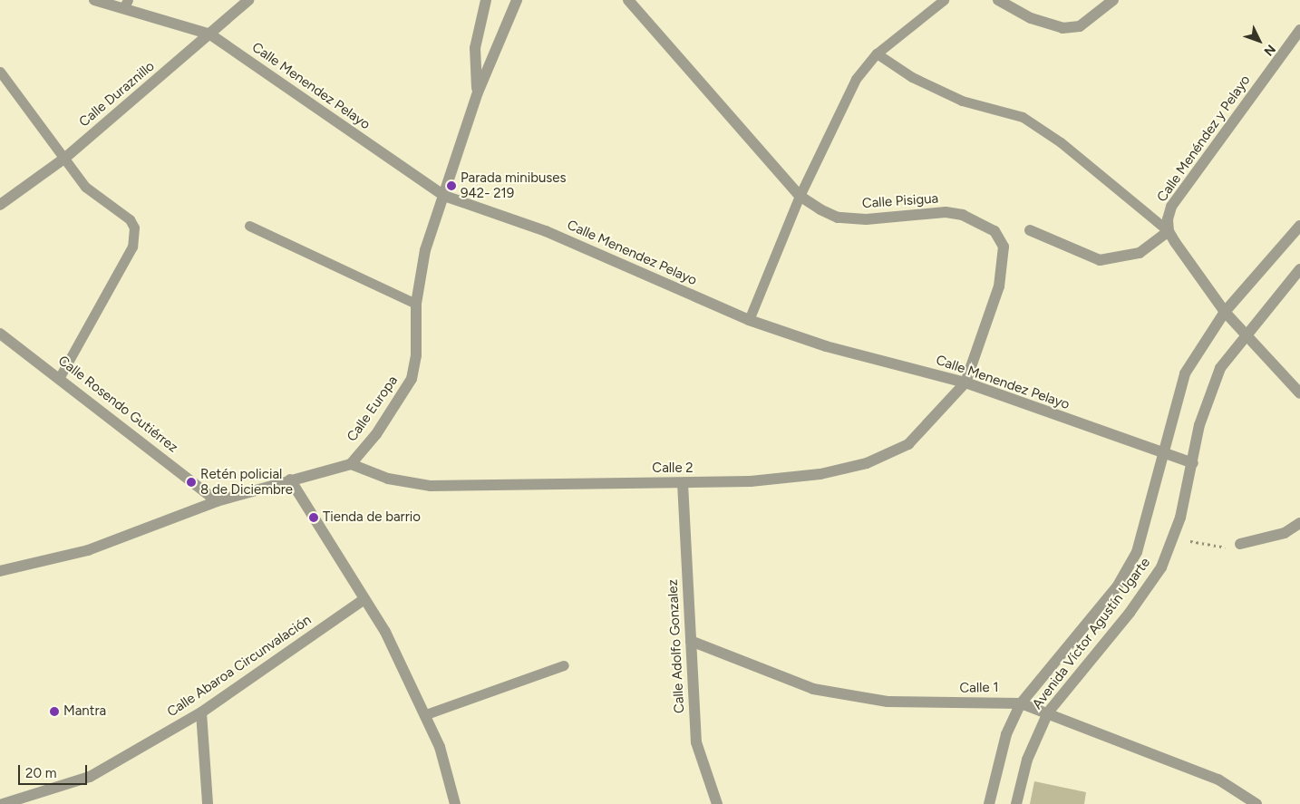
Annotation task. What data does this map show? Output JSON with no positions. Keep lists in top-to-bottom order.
{
  "streets": {
    "street": [
      "Calle Menendez Pelayo",
      "Calle Duraznillo",
      "Calle Menéndez y Pelayo",
      "Calle Pisigua",
      "Calle Rosendo Gutiérrez",
      "Calle Europa",
      "Calle 2",
      "Avenida Víctor Agustín Ugarte",
      "Calle Adolfo Gonzalez",
      "Calle Abaroa Circunvalación",
      "Calle 1"
    ]
  },
  "crossings": [
    ["Calle Menendez Pelayo", "Calle Duraznillo"],
    ["Calle Menendez Pelayo", "Calle Pisigua"],
    ["Calle Menendez Pelayo", "Calle Europa"],
    ["Calle Menendez Pelayo", "Calle 2"],
    ["Calle Menendez Pelayo", "Avenida Víctor Agustín Ugarte"],
    ["Calle Pisigua", "Calle 2"],
    ["Calle Rosendo Gutiérrez", "Calle Europa"],
    ["Calle Europa", "Calle 2"],
    ["Calle 2", "Calle Adolfo Gonzalez"],
    ["Avenida Víctor Agustín Ugarte", "Calle 1"],
    ["Calle Adolfo Gonzalez", "Calle 1"]
  ],
  "places": [
    "Parada minibuses 942- 219",
    "Retén policial 8 de Diciembre",
    "Tienda de barrio",
    "Mantra"
  ],
  "scale_bar": "20 m",
  "north": "bottom right"
}
